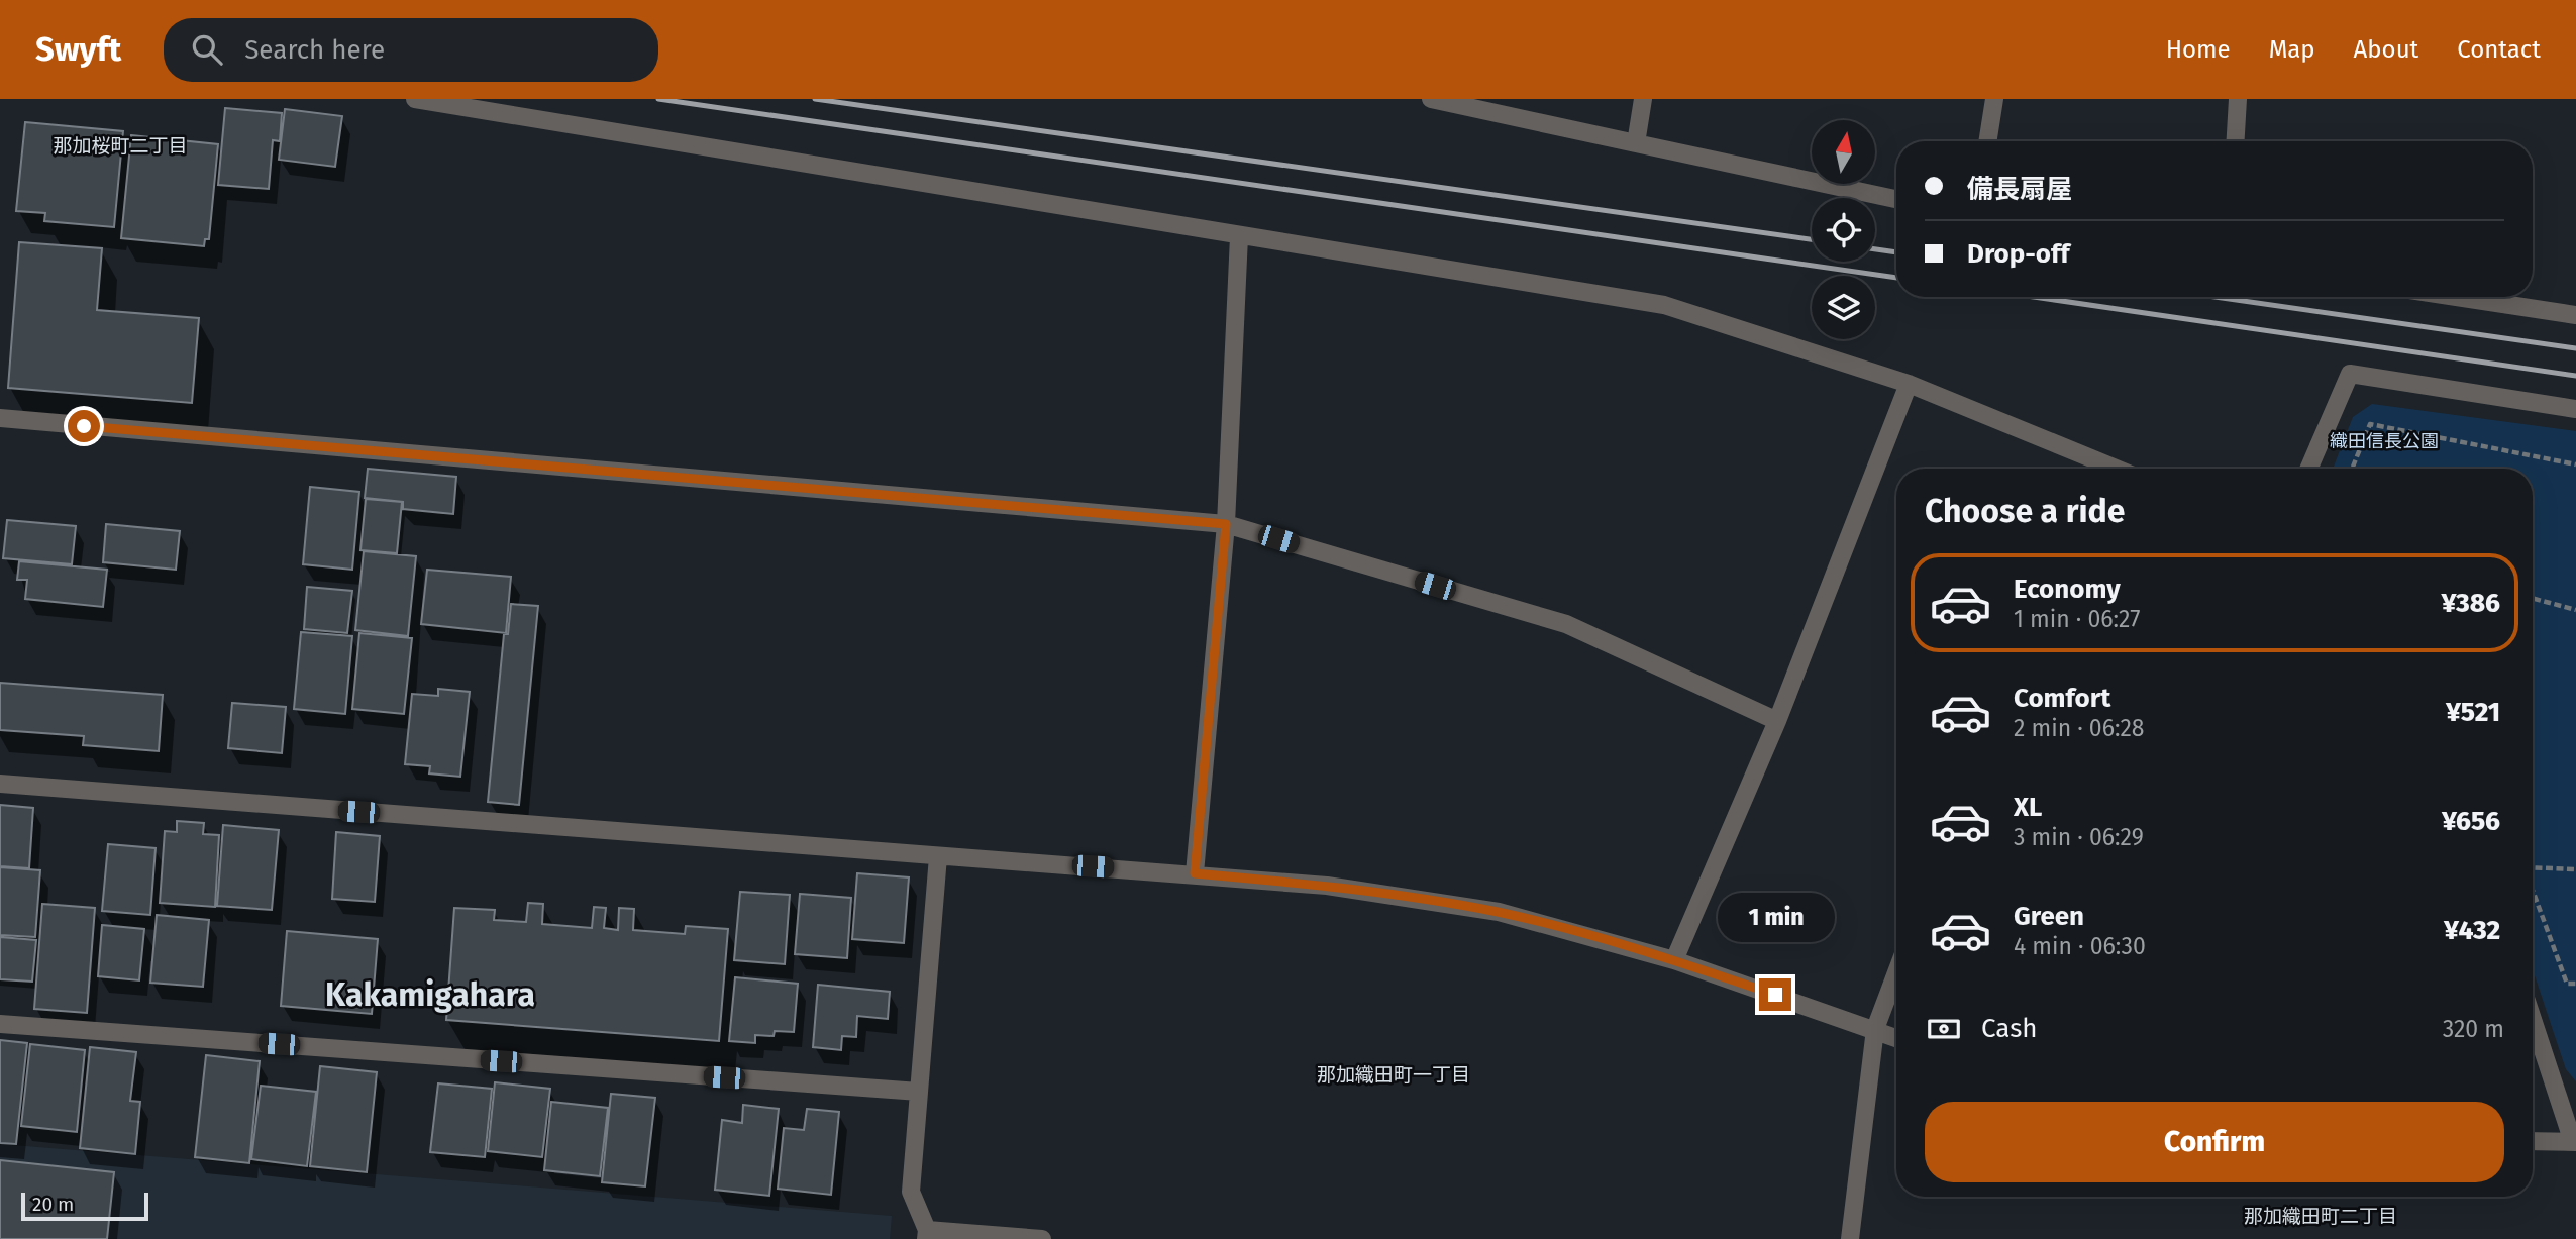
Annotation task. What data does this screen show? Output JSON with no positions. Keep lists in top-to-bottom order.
{
  "districts": [
    "那加桜町二丁目",
    "Kakamigahara",
    "那加織田町一丁目",
    "那加織田町二丁目"
  ],
  "parks": ["織田信長公園"],
  "scale_bar": "20 m",
  "north": "top",
  "page": {
    "header": "Swyft",
    "search": "Search here",
    "nav": [
      "Home",
      "Map",
      "About",
      "Contact"
    ],
    "banner": ["備長扇屋", "Drop-off"],
    "heading": "Choose a ride",
    "list": [
      {
        "name": "Economy",
        "note": "1 min · 06:27",
        "value": "¥386"
      },
      {
        "name": "Comfort",
        "note": "2 min · 06:28",
        "value": "¥521"
      },
      {
        "name": "XL",
        "note": "3 min · 06:29",
        "value": "¥656"
      },
      {
        "name": "Green",
        "note": "4 min · 06:30",
        "value": "¥432"
      }
    ],
    "bubble": "1 min",
    "pay": ["Cash", "320 m"],
    "buttons": "Confirm",
    "scale": "20 m"
  }
}
